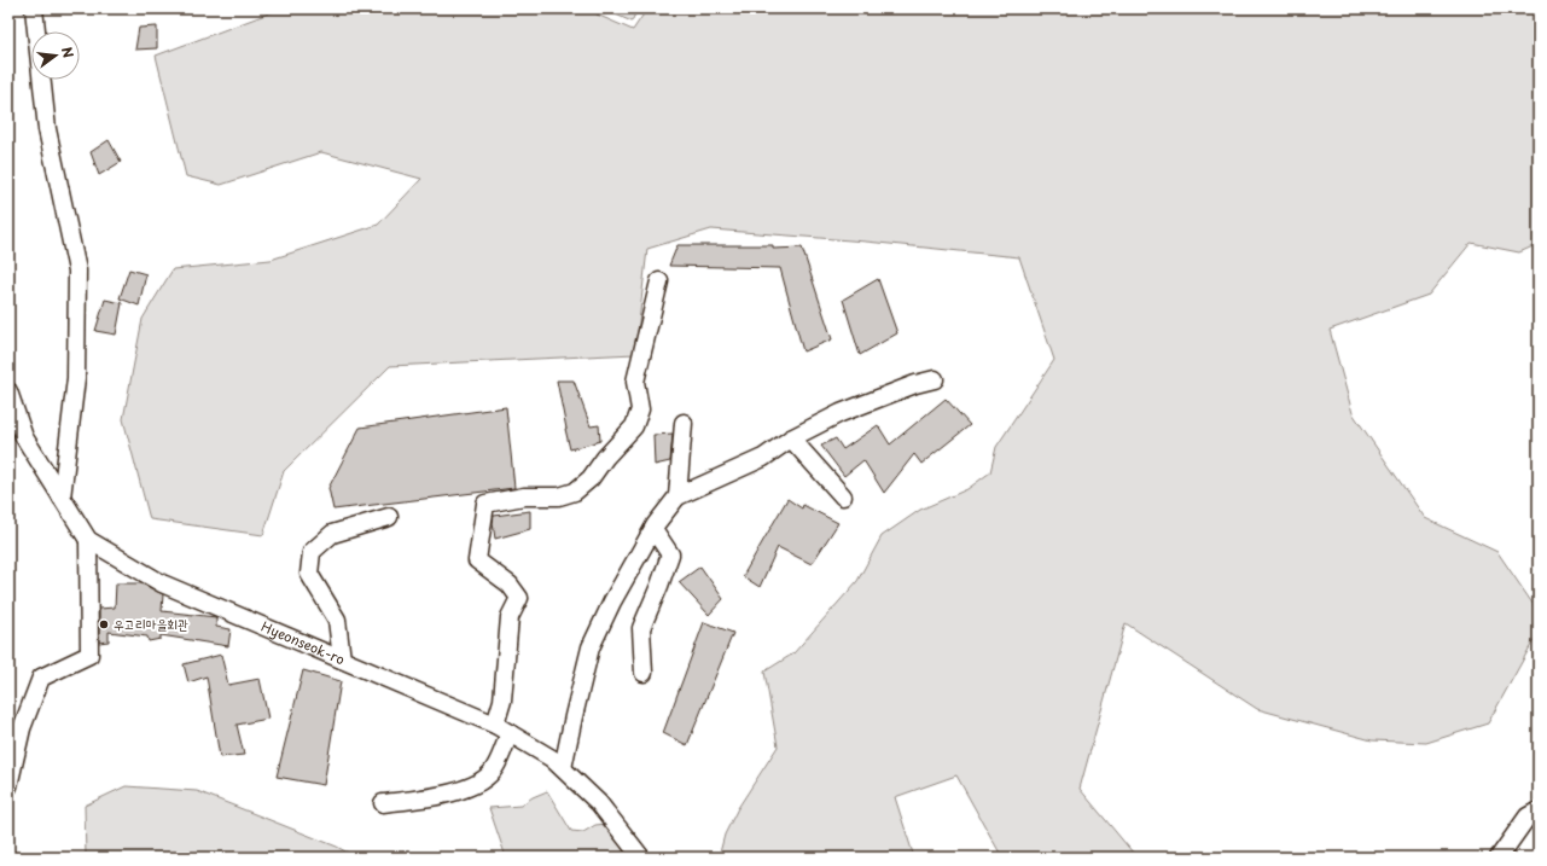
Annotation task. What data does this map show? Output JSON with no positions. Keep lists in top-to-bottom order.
{
  "streets": {
    "street": ["Hyeonseok-ro"]
  },
  "places": ["우고리마을회관"],
  "north": "right"
}
